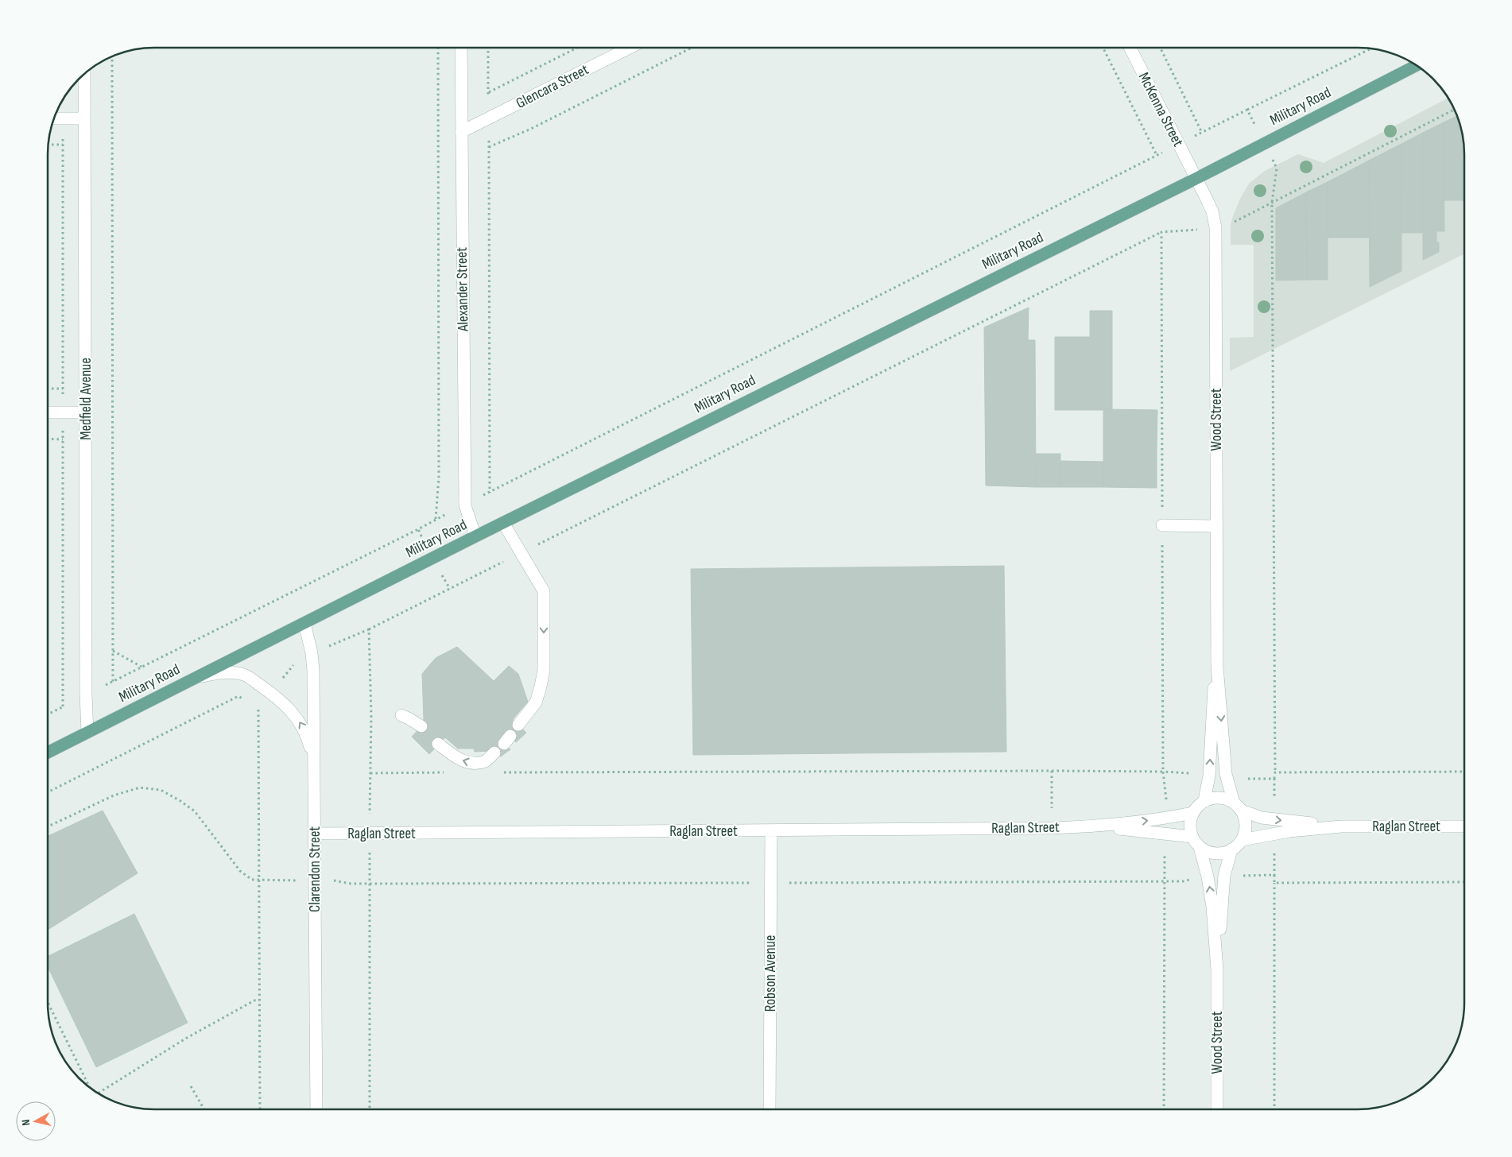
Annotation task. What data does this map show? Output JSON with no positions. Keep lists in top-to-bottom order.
{
  "streets": {
    "main road": ["Military Road"],
    "street": [
      "Glencara Street",
      "McKenna Street",
      "Alexander Street",
      "Medfield Avenue",
      "Wood Street",
      "Raglan Street",
      "Clarendon Street",
      "Robson Avenue"
    ]
  },
  "crossings": [
    ["Glencara Street", "Alexander Street"],
    ["Military Road", "McKenna Street"],
    ["Military Road", "Alexander Street"],
    ["Military Road", "Medfield Avenue"],
    ["Military Road", "Wood Street"],
    ["Military Road", "Clarendon Street"],
    ["McKenna Street", "Wood Street"],
    ["Wood Street", "Raglan Street"],
    ["Raglan Street", "Clarendon Street"],
    ["Raglan Street", "Robson Avenue"]
  ],
  "north": "left"
}
